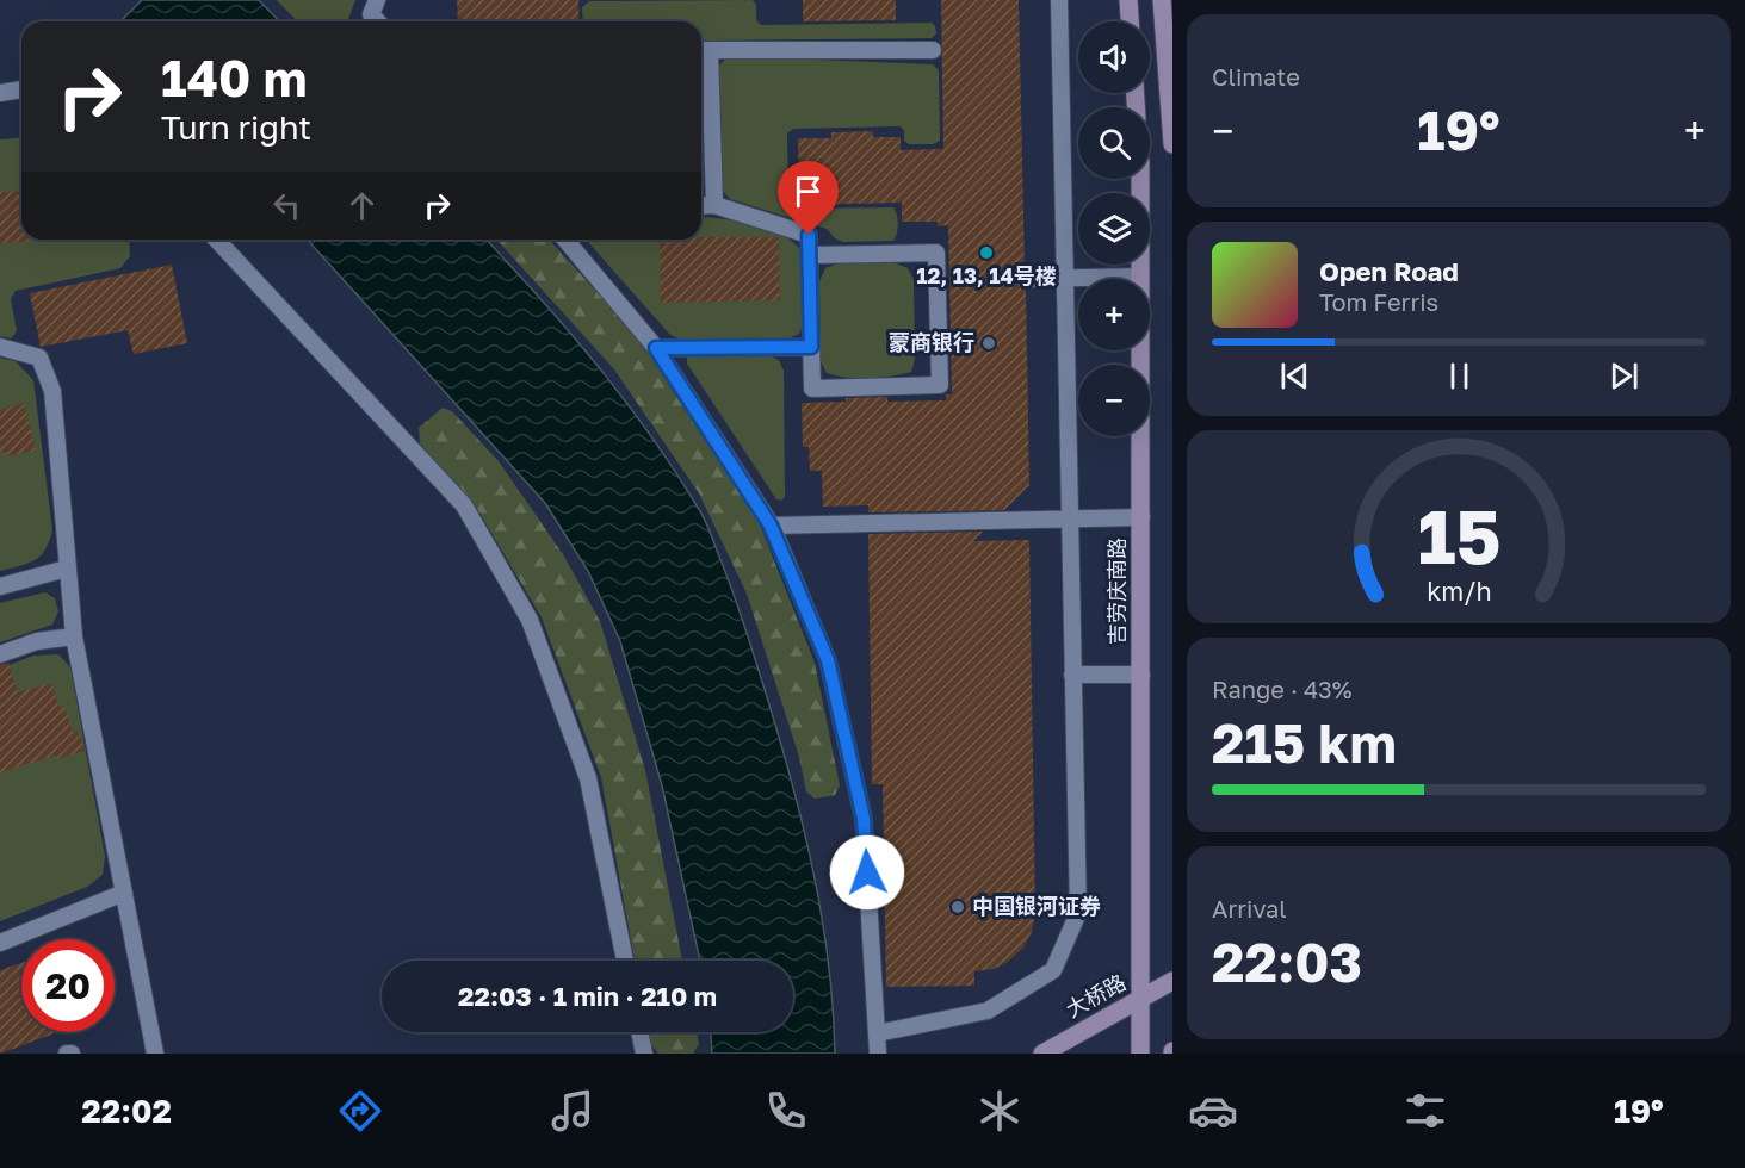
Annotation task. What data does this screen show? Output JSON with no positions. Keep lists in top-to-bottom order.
{
  "streets": {
    "main road": ["吉劳庆南路", "大桥路"]
  },
  "crossings": [
    ["吉劳庆南路", "大桥路"]
  ],
  "places": ["12, 13, 14号楼", "蒙商银行", "中国银河证券"],
  "page": {
    "tile": [
      "Climate",
      ["Range · 43%", "215 km"],
      ["Arrival", "22:03"]
    ],
    "map_buttons": ["+", "−"],
    "turn": ["140 m", "Turn right"],
    "heat": ["−", "19°", "+"],
    "song": ["Open Road", "Tom Ferris"],
    "limit": "20",
    "trip": "22:03 · 1 min · 210 m",
    "tabs": ["22:02", "19°"],
    "gauge": ["15", "km/h"]
  }
}
